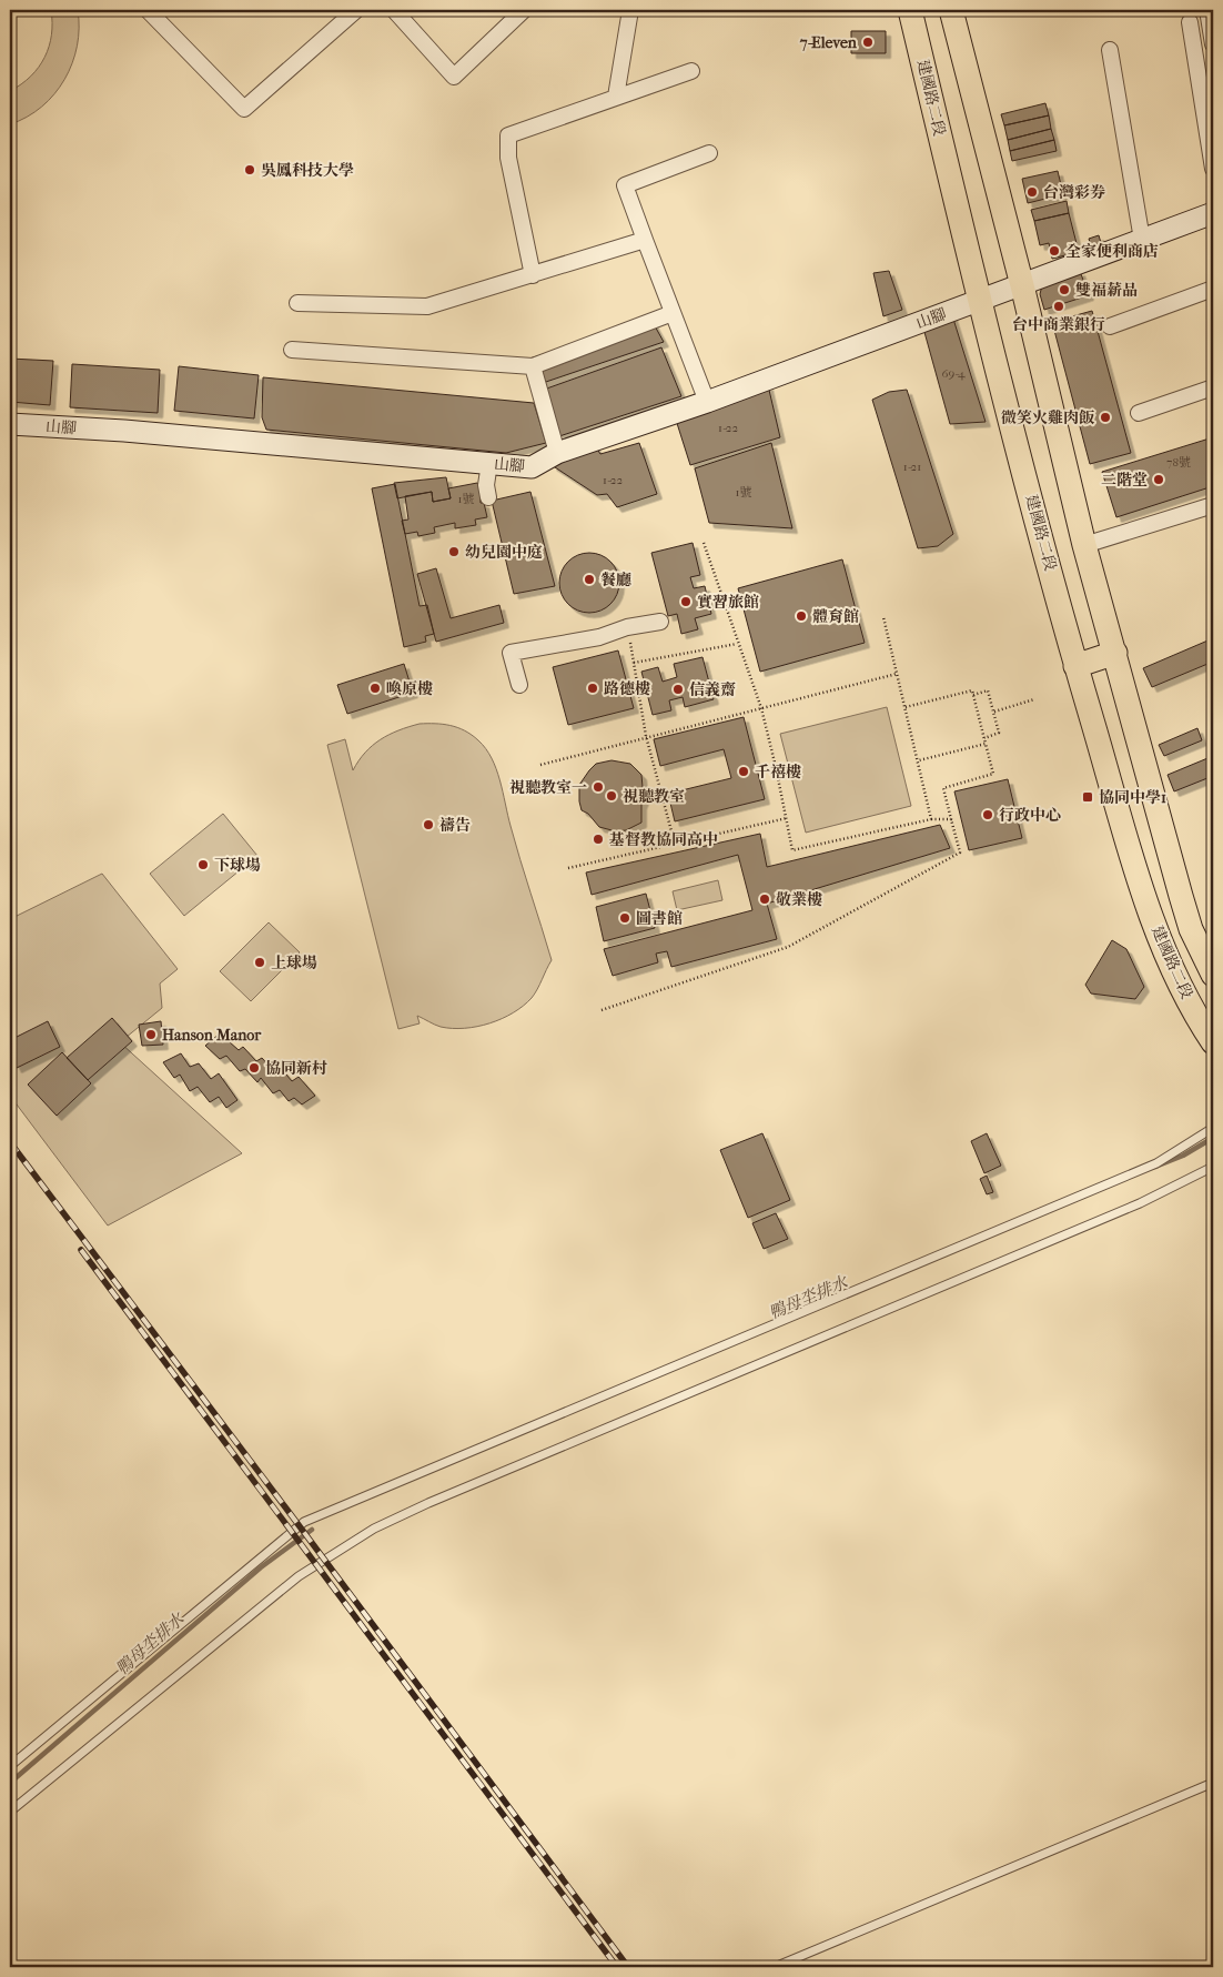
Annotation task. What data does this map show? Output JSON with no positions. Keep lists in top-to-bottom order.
{
  "streets": {
    "main road": ["建國路二段"],
    "street": ["山腳"]
  },
  "crossings": [
    ["建國路二段", "山腳"]
  ],
  "water": ["鴨母坔排水"],
  "places": {
    "other": [
      "7-Eleven",
      "吳鳳科技大學",
      "台灣彩券",
      "全家便利商店",
      "雙福薪品",
      "台中商業銀行",
      "微笑火雞肉飯",
      "二階堂",
      "幼兒園中庭",
      "餐廳",
      "實習旅館",
      "體育館",
      "喚原樓",
      "路德樓",
      "信義齋",
      "千禧樓",
      "視聽教室一",
      "視聽教室",
      "行政中心",
      "禱告",
      "基督教協同高中",
      "下球場",
      "敬業樓",
      "圖書館",
      "上球場",
      "Hanson Manor",
      "協同新村"
    ],
    "transit": ["協同中學1"]
  },
  "house_numbers": [
    "69-4",
    "1-22",
    "78號",
    "1-21",
    "1-22",
    "1號",
    "1號"
  ]
}
